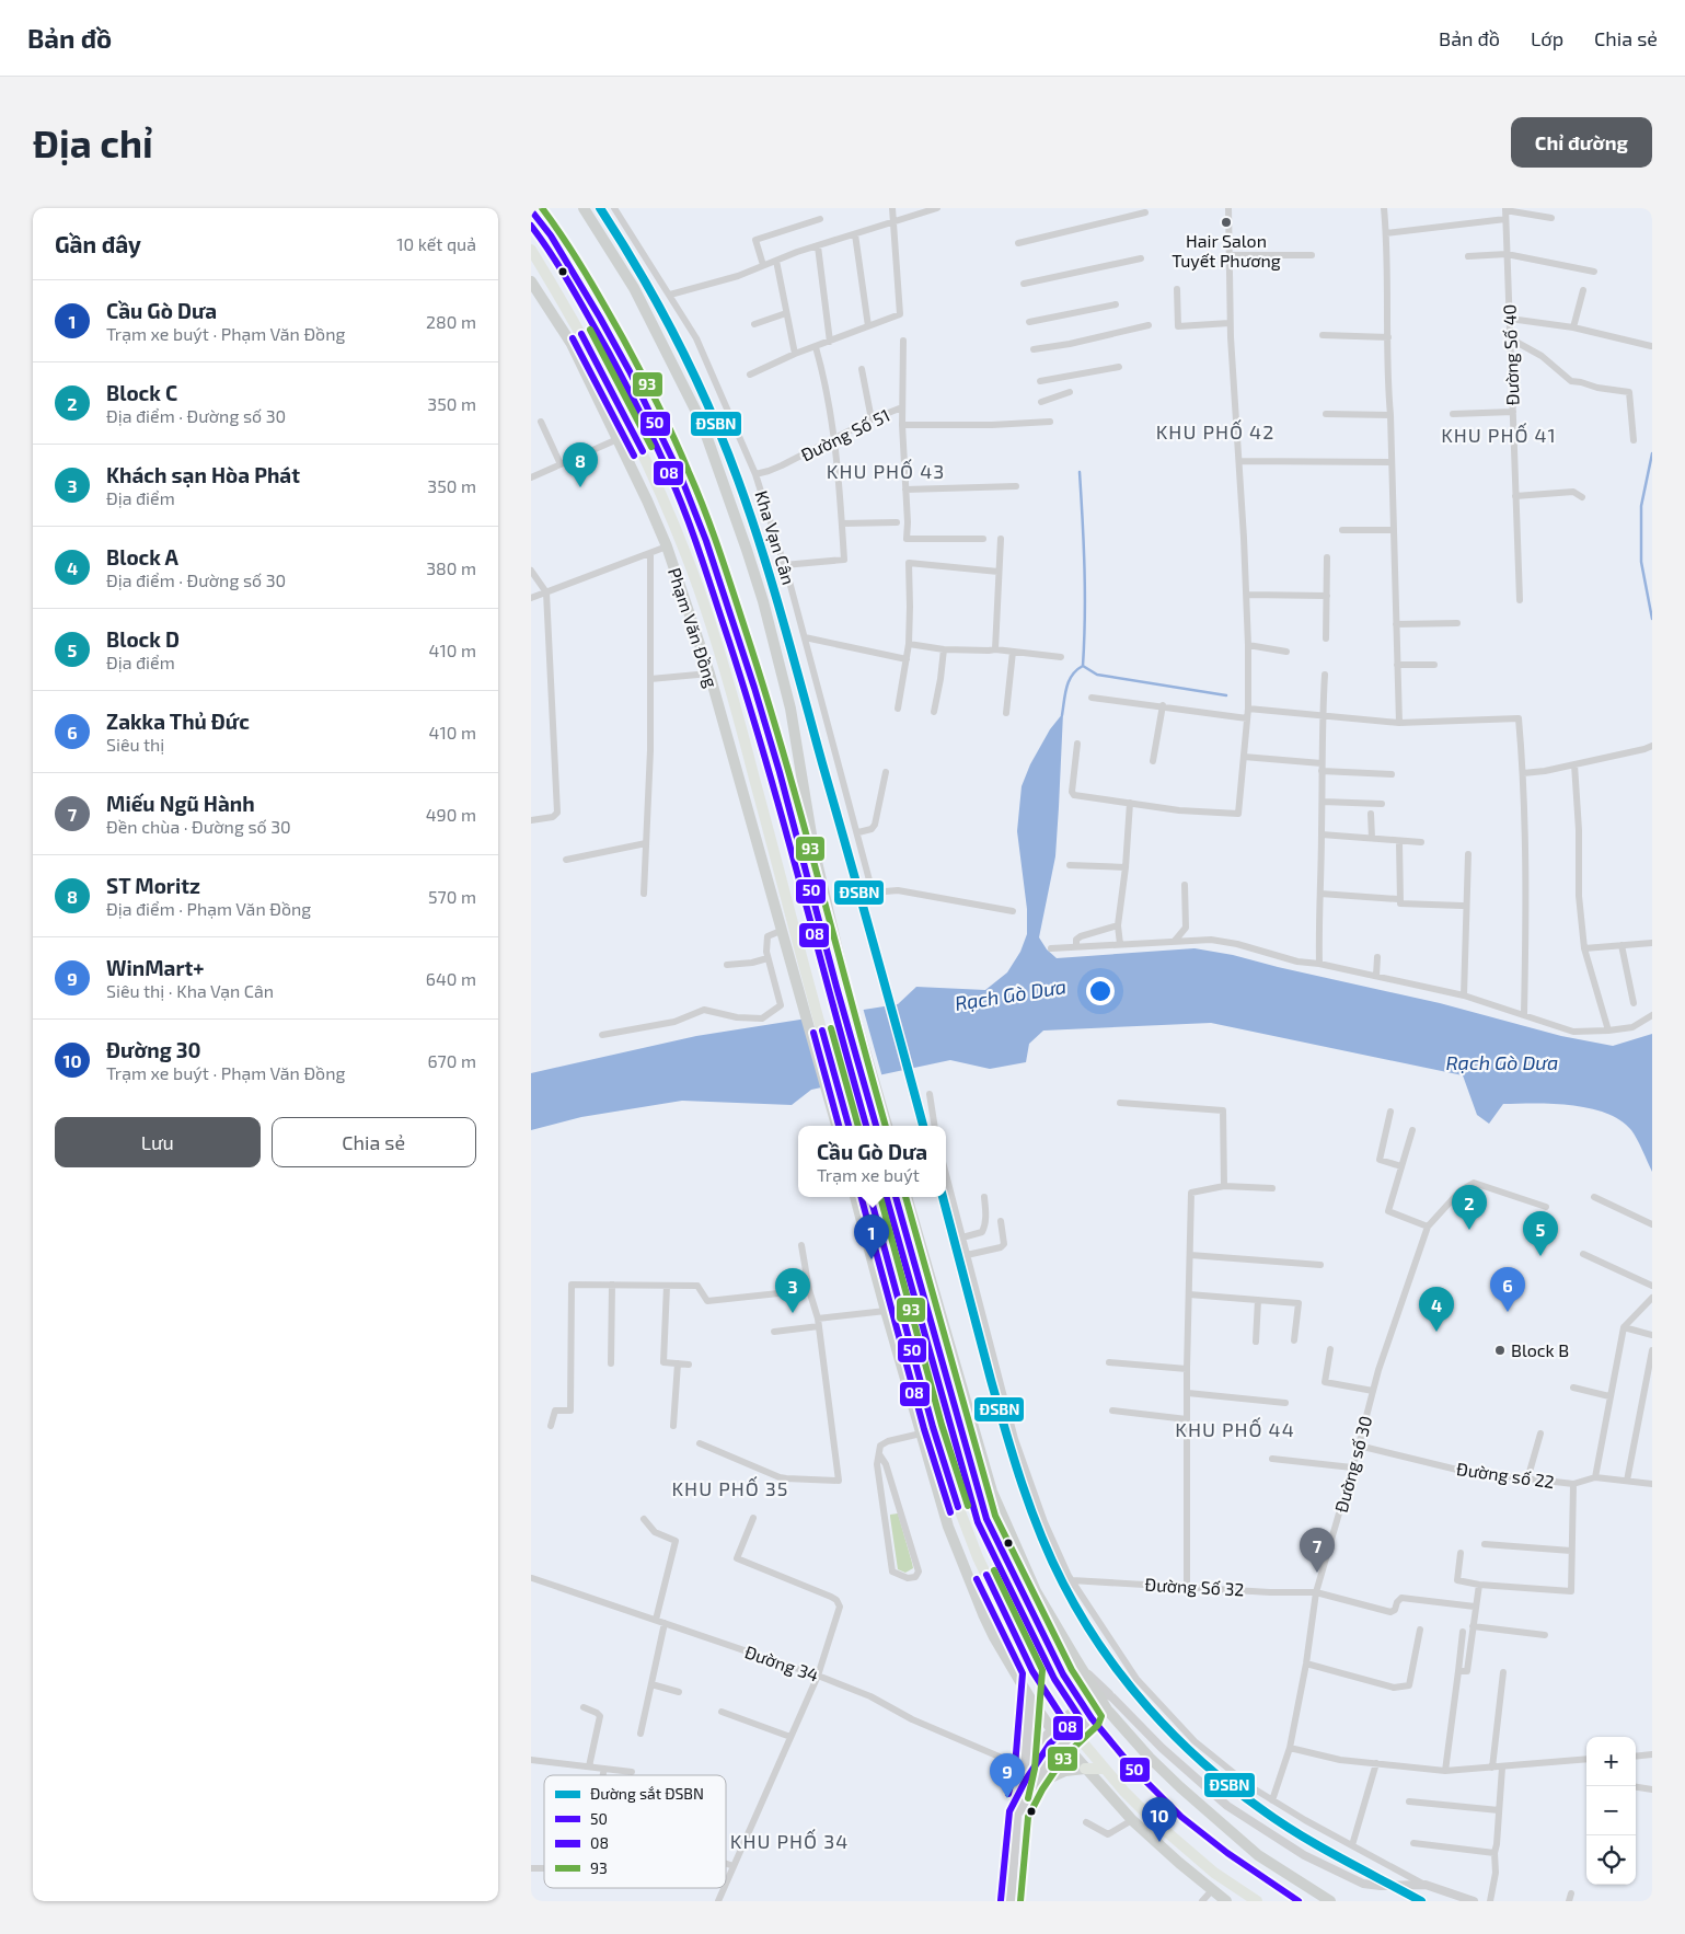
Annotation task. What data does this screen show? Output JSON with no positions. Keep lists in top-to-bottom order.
{
  "streets": {
    "highway": ["Phạm Văn Đồng"],
    "street": [
      "Đường Số 40",
      "Đường Số 51",
      "Kha Vạn Cân",
      "Đường số 30",
      "Đường số 22",
      "Đường Số 32",
      "Đường 34"
    ]
  },
  "crossings": [
    ["Đường Số 51", "Kha Vạn Cân"],
    ["Đường số 30", "Đường số 22"],
    ["Đường số 30", "Đường Số 32"]
  ],
  "districts": [
    "KHU PHỐ 42",
    "KHU PHỐ 41",
    "KHU PHỐ 43",
    "KHU PHỐ 44",
    "KHU PHỐ 35",
    "KHU PHỐ 34"
  ],
  "water": ["Rạch Gò Dưa"],
  "places": ["Hair Salon Tuyết Phương", "Block B"],
  "lines": [
    "rail line ĐSBN",
    "transit line 93",
    "transit line 50",
    "transit line 08"
  ],
  "legend": [
    "Đường sắt ĐSBN",
    "50",
    "08",
    "93"
  ],
  "page": {
    "header": "Bản đồ",
    "nav": ["Bản đồ", "Lớp", "Chia sẻ"],
    "buttons": [
      "Chỉ đường",
      ["Lưu", "Chia sẻ"]
    ],
    "title": "Địa chỉ",
    "heading": ["Gần đây", "10 kết quả"],
    "list": [
      {
        "mark": "1",
        "name": "Cầu Gò Dưa",
        "note": "Trạm xe buýt · Phạm Văn Đồng",
        "value": "280 m"
      },
      {
        "mark": "2",
        "name": "Block C",
        "note": "Địa điểm · Đường số 30",
        "value": "350 m"
      },
      {
        "mark": "3",
        "name": "Khách sạn Hòa Phát",
        "note": "Địa điểm",
        "value": "350 m"
      },
      {
        "mark": "4",
        "name": "Block A",
        "note": "Địa điểm · Đường số 30",
        "value": "380 m"
      },
      {
        "mark": "5",
        "name": "Block D",
        "note": "Địa điểm",
        "value": "410 m"
      },
      {
        "mark": "6",
        "name": "Zakka Thủ Đức",
        "note": "Siêu thị",
        "value": "410 m"
      },
      {
        "mark": "7",
        "name": "Miếu Ngũ Hành",
        "note": "Đền chùa · Đường số 30",
        "value": "490 m"
      },
      {
        "mark": "8",
        "name": "ST Moritz",
        "note": "Địa điểm · Phạm Văn Đồng",
        "value": "570 m"
      },
      {
        "mark": "9",
        "name": "WinMart+",
        "note": "Siêu thị · Kha Vạn Cân",
        "value": "640 m"
      },
      {
        "mark": "10",
        "name": "Đường 30",
        "note": "Trạm xe buýt · Phạm Văn Đồng",
        "value": "670 m"
      }
    ],
    "pins": [
      "8",
      "2",
      "5",
      "1",
      "6",
      "3",
      "4",
      "7",
      "9",
      "10"
    ],
    "popup": ["Cầu Gò Dưa", "Trạm xe buýt"],
    "map_buttons": ["+", "−"]
  }
}
